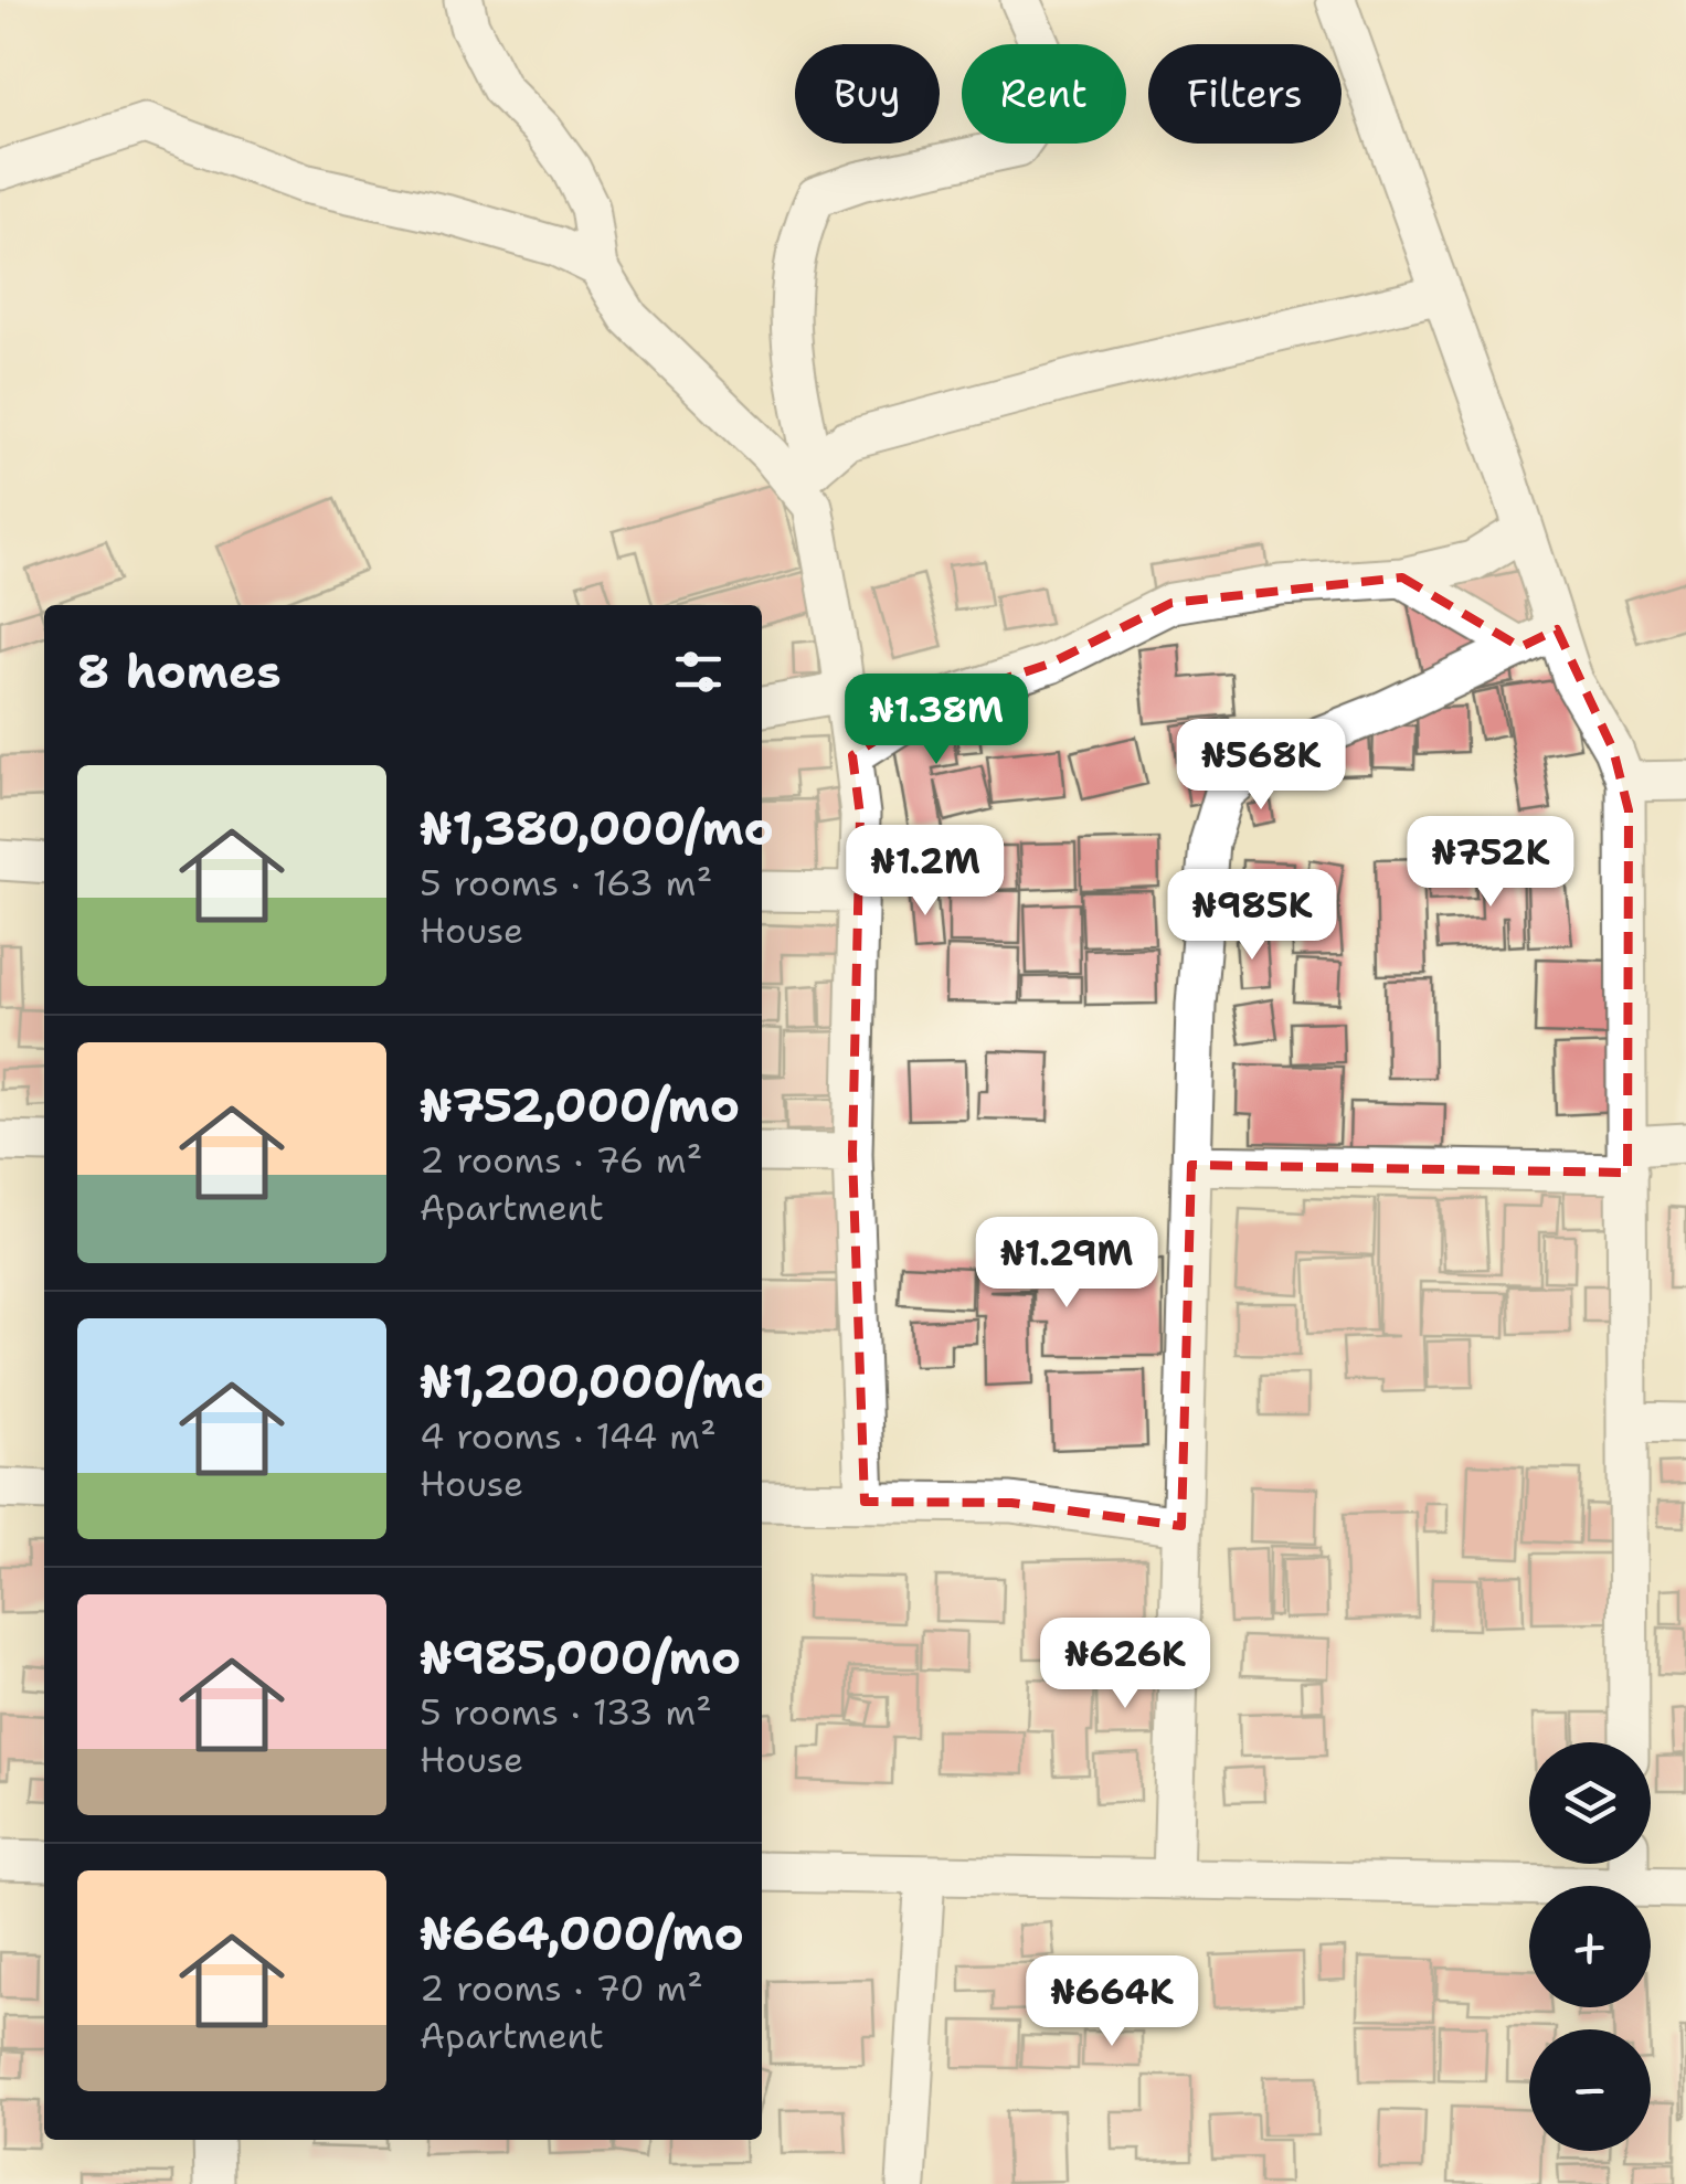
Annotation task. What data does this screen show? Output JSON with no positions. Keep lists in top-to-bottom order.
{
  "page": {
    "chip": ["Buy", "Rent", "Filters"],
    "heading": "8 homes",
    "price": [
      "₦1.38M",
      "₦568K",
      "₦752K",
      "₦1.2M",
      "₦985K",
      "₦1.29M",
      "₦626K",
      "₦664K"
    ],
    "list": [
      {
        "name": "₦1,380,000/mo",
        "note": "5 rooms · 163 m² · House"
      },
      {
        "name": "₦752,000/mo",
        "note": "2 rooms · 76 m² · Apartment"
      },
      {
        "name": "₦1,200,000/mo",
        "note": "4 rooms · 144 m² · House"
      },
      {
        "name": "₦985,000/mo",
        "note": "5 rooms · 133 m² · House"
      },
      {
        "name": "₦664,000/mo",
        "note": "2 rooms · 70 m² · Apartment"
      }
    ],
    "map_buttons": ["+", "−"]
  }
}
